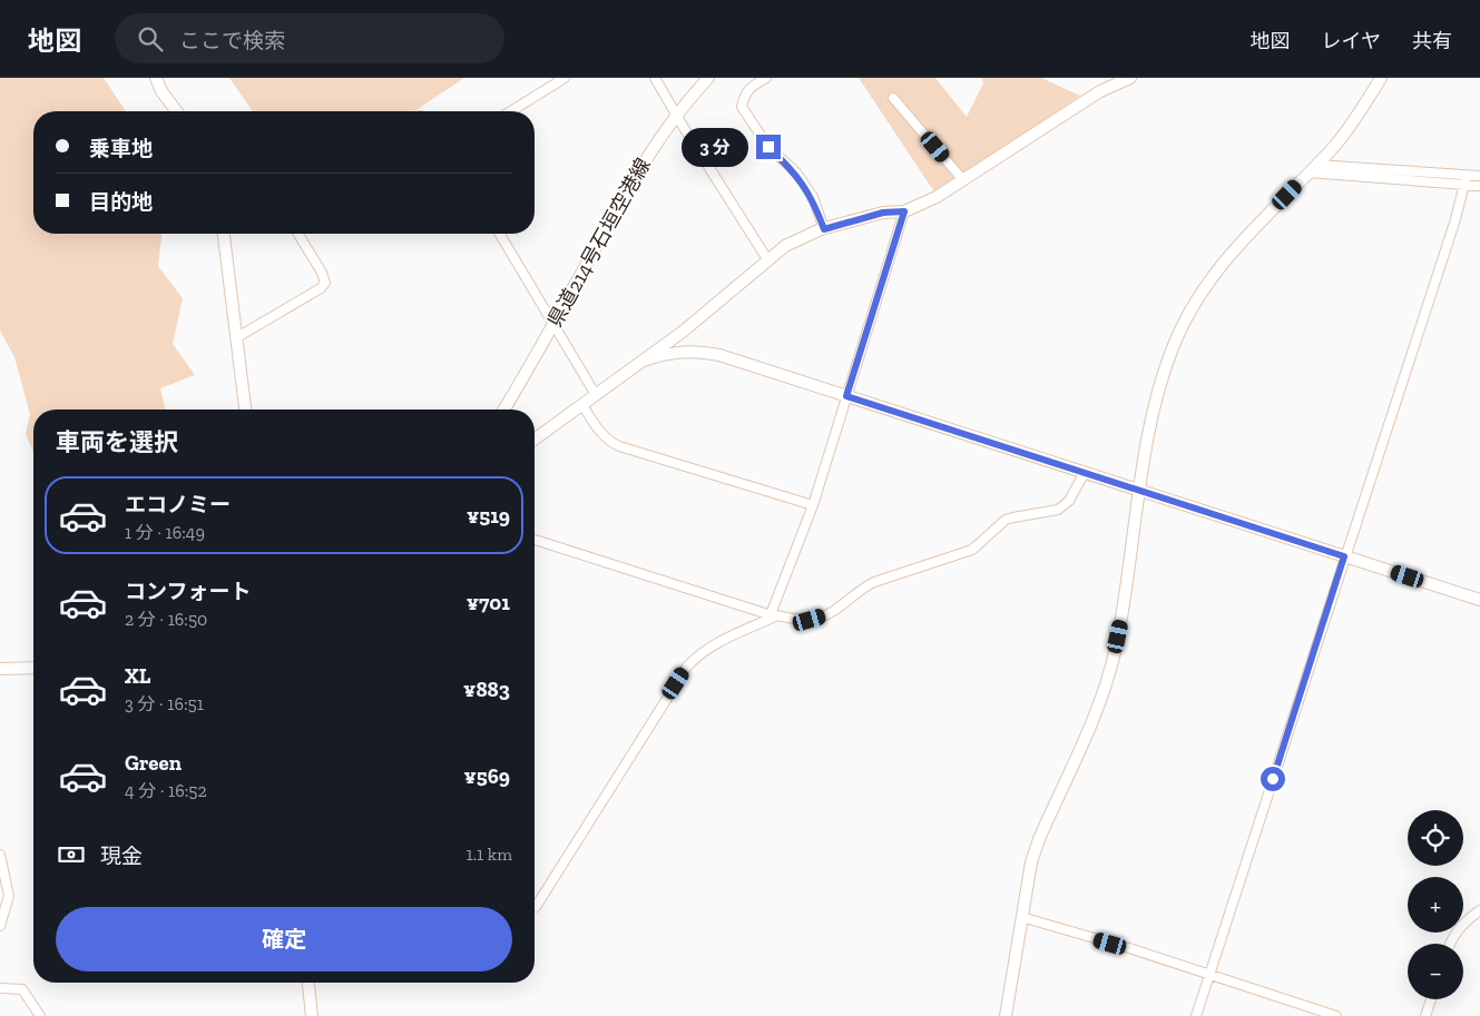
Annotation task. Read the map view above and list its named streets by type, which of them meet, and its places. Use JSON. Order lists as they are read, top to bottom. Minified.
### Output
{"streets":{"street":["県道214号石垣空港線"]},"page":{"header":"地図","search":"ここで検索","nav":["地図","レイヤ","共有"],"banner":["乗車地","目的地"],"bubble":"3 分","heading":"車両を選択","list":[{"name":"エコノミー","note":"1 分 · 16:49","value":"¥519"},{"name":"コンフォート","note":"2 分 · 16:50","value":"¥701"},{"name":"XL","note":"3 分 · 16:51","value":"¥883"},{"name":"Green","note":"4 分 · 16:52","value":"¥569"}],"map_buttons":["+","−"],"pay":["現金","1.1 km"],"buttons":"確定"}}
